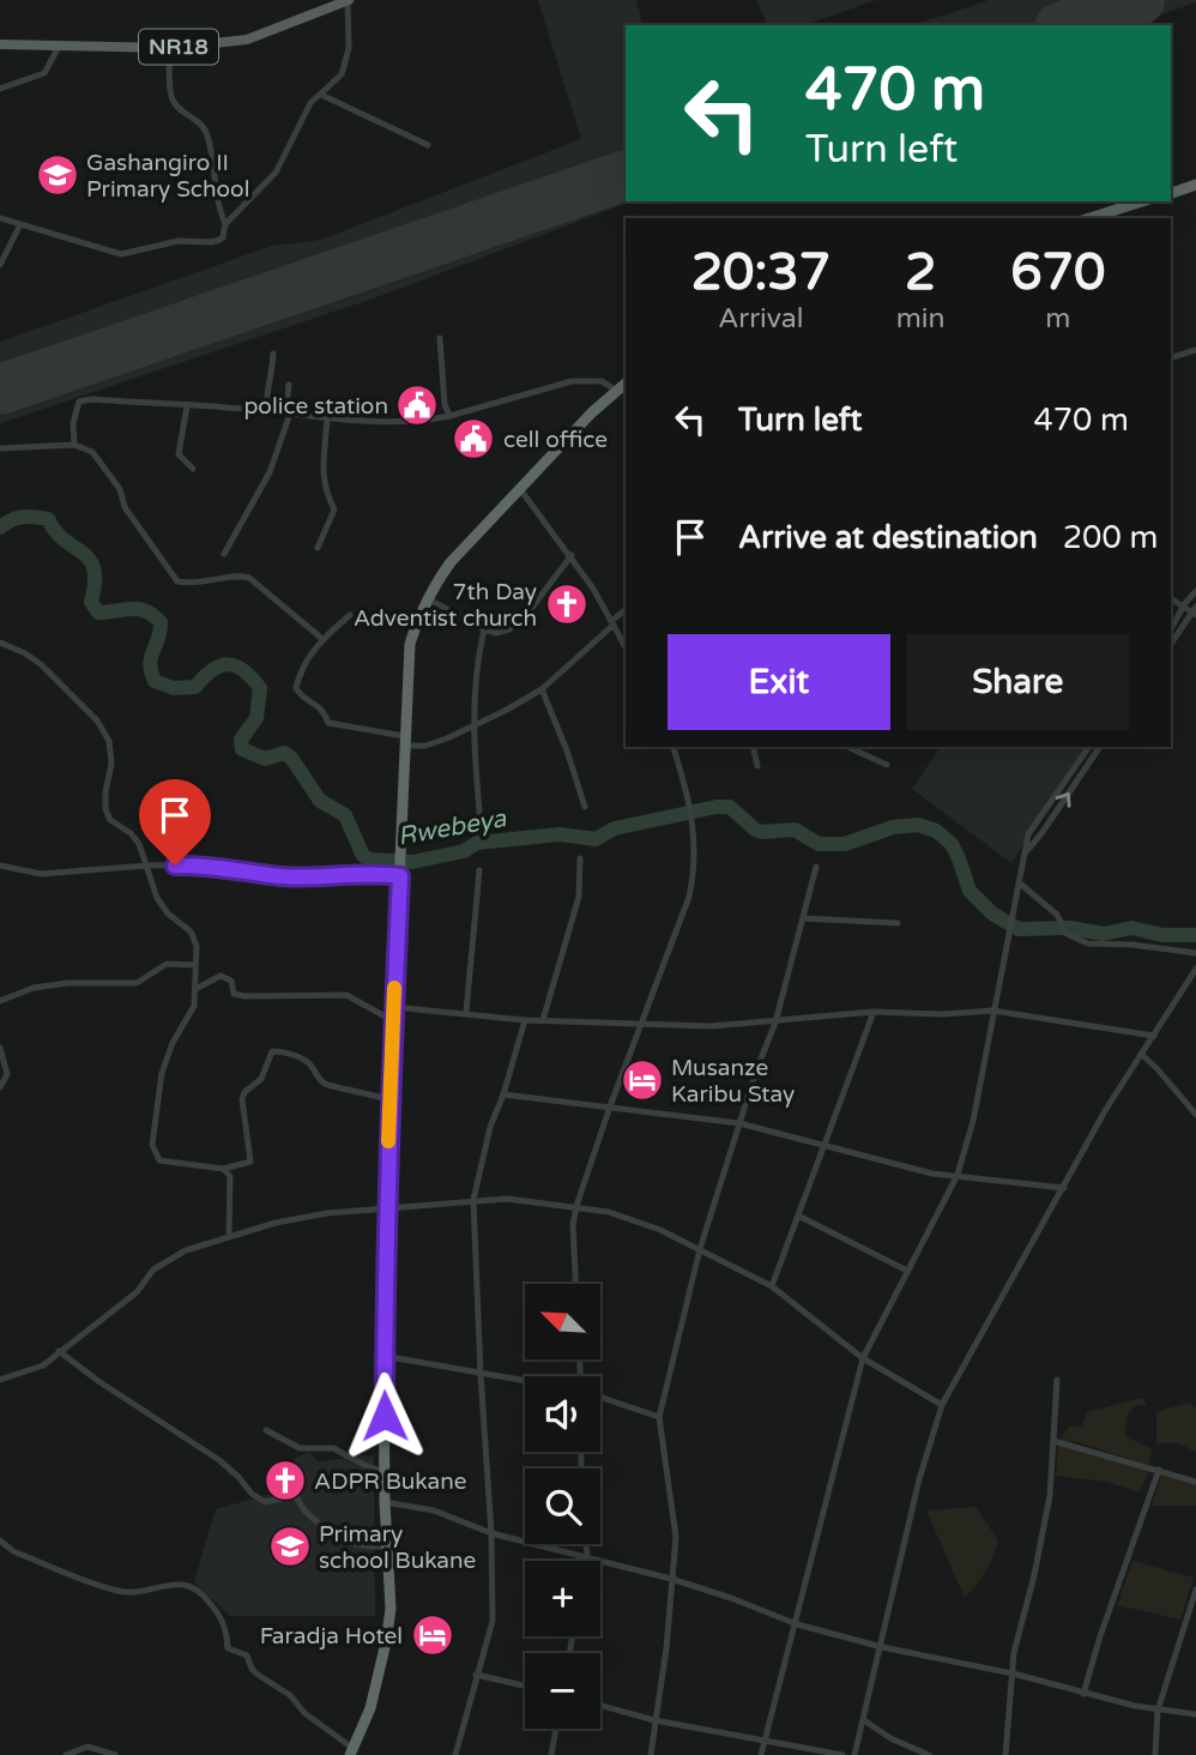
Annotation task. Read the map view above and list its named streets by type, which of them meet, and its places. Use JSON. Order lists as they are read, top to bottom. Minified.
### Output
{"streets":{"main road":["NR18"]},"water":["Rwebeya"],"places":{"school or university":["Gashangiro II Primary School","Primary school Bukane"],"public building":["police station","cell office"],"church":["7th Day Adventist church","ADPR Bukane"],"hotel":["Musanze Karibu Stay","Faradja Hotel"]},"north":"top left","page":{"turn":["470 m","Turn left"],"eta":["20:37","Arrival","2","min","670","m"],"list":[{"name":"Turn left","value":"470 m"},{"name":"Arrive at destination","value":"200 m"}],"buttons":["Exit","Share"],"map_buttons":["+","−"]}}
